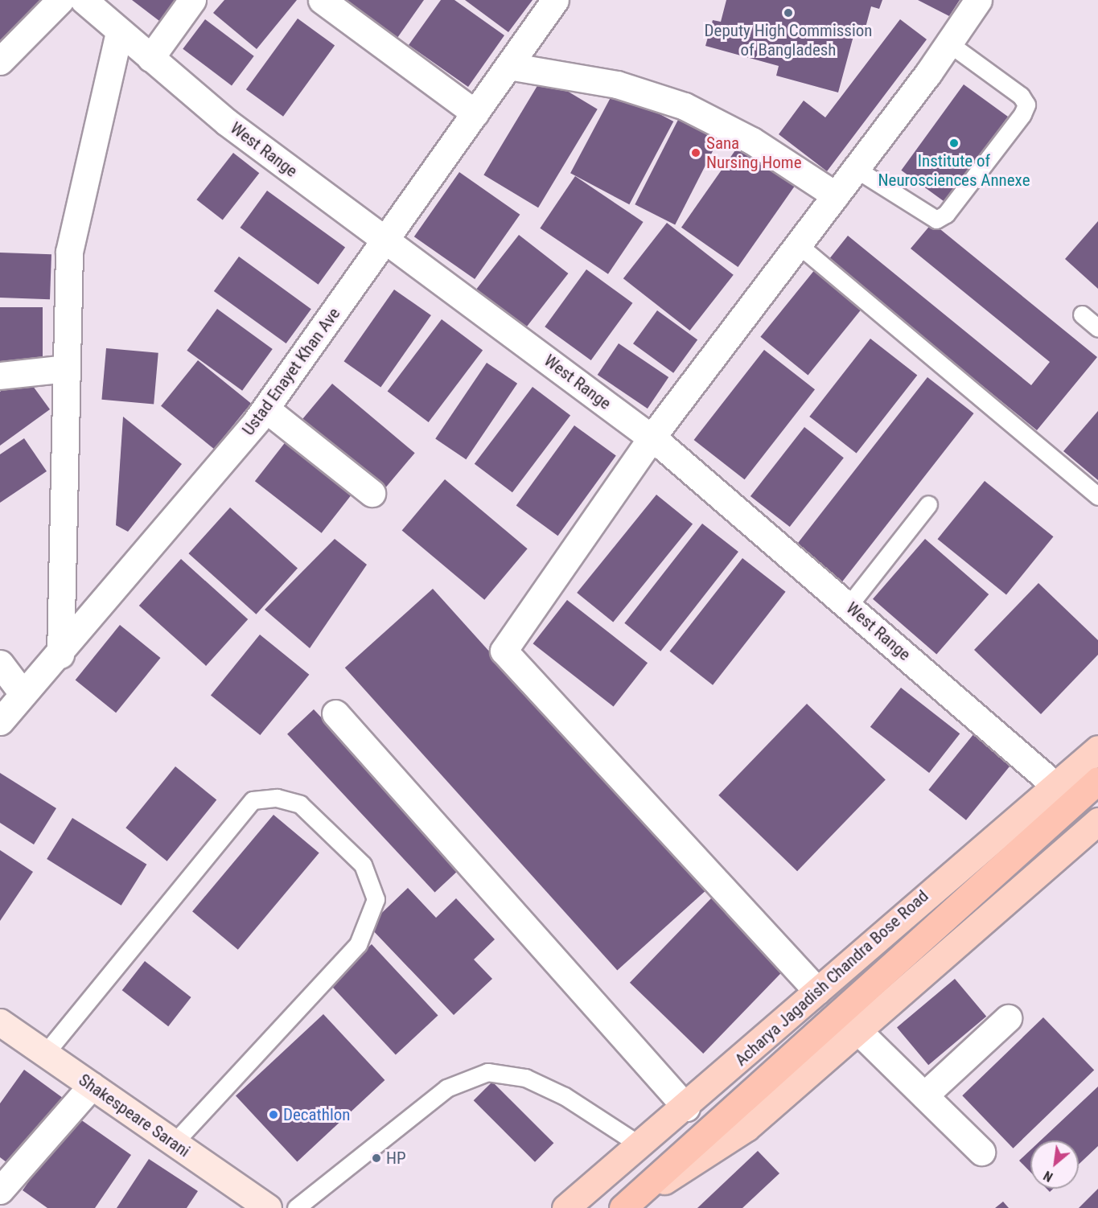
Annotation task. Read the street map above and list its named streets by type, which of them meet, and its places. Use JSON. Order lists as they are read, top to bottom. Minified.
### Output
{"streets":{"main road":["Acharya Jagadish Chandra Bose Road","Shakespeare Sarani"],"street":["West Range","Ustad Enayet Khan Ave"]},"crossings":[["West Range","Ustad Enayet Khan Ave"],["West Range","Acharya Jagadish Chandra Bose Road"]],"places":["Deputy High Commission of Bangladesh","Institute of Neurosciences Annexe","Sana Nursing Home","Decathlon","HP"],"north":"bottom left"}
